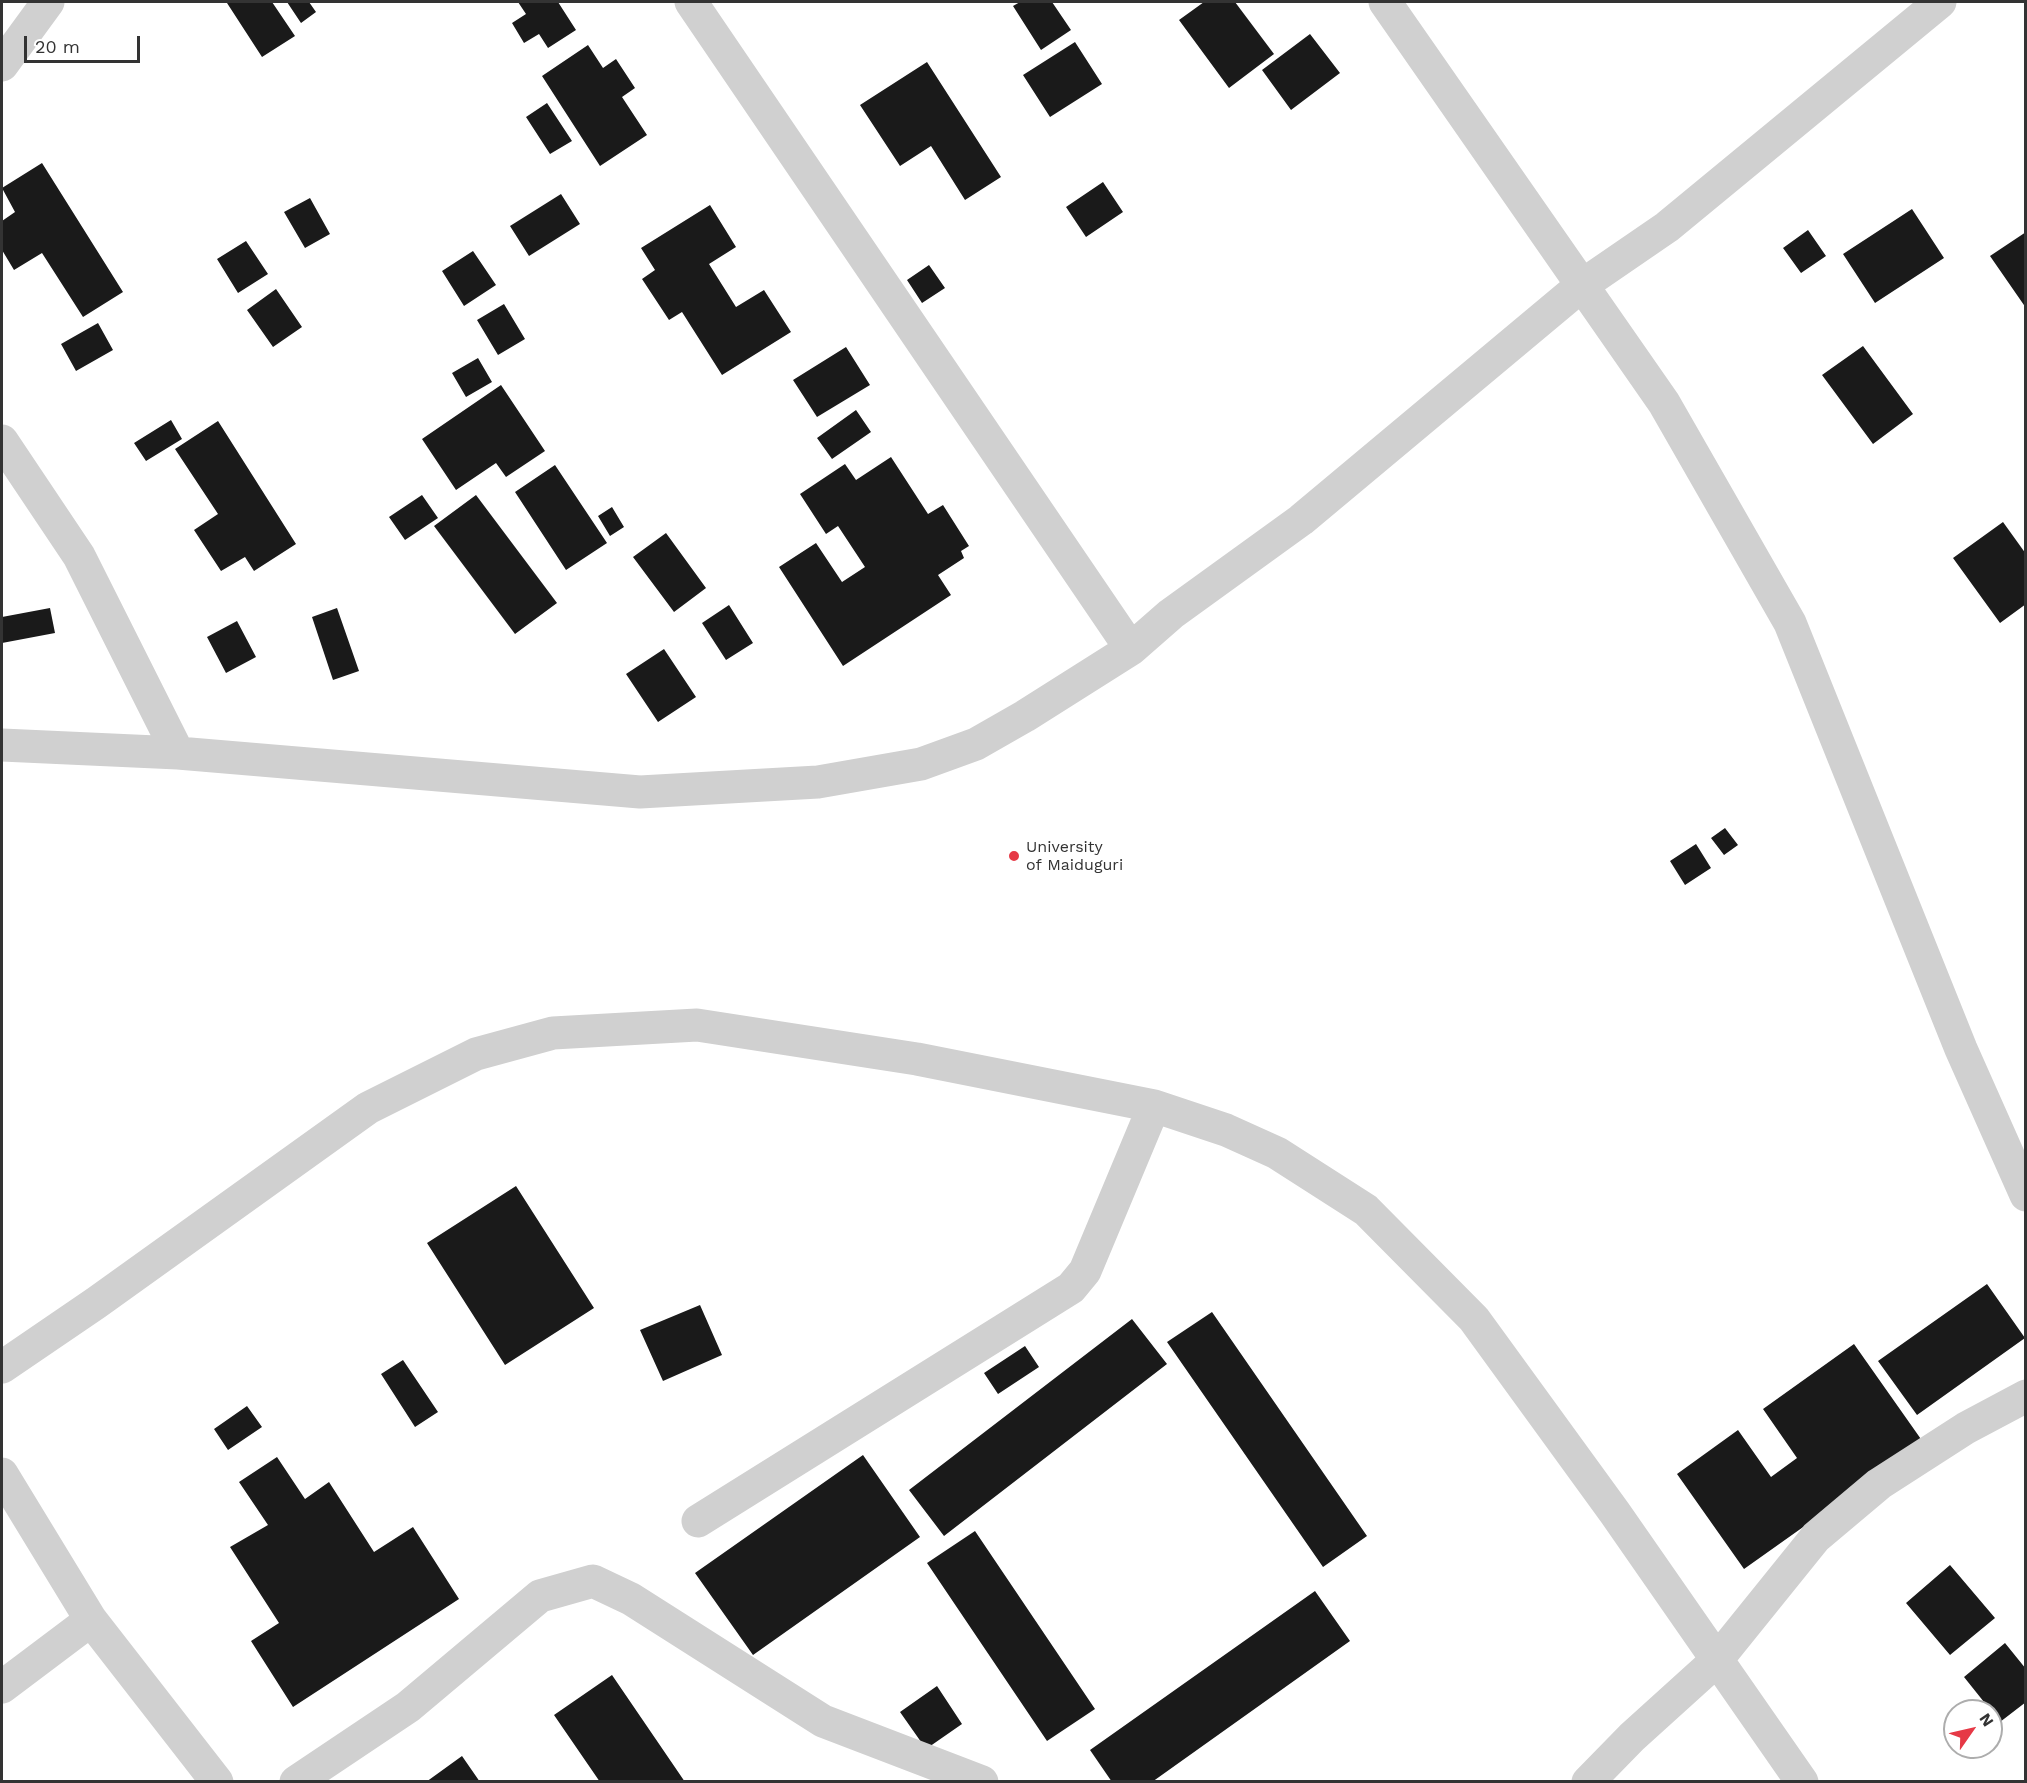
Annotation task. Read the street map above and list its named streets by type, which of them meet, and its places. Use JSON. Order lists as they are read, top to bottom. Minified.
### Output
{"places":["University of Maiduguri"],"scale_bar":"20 m","north":"top right"}
